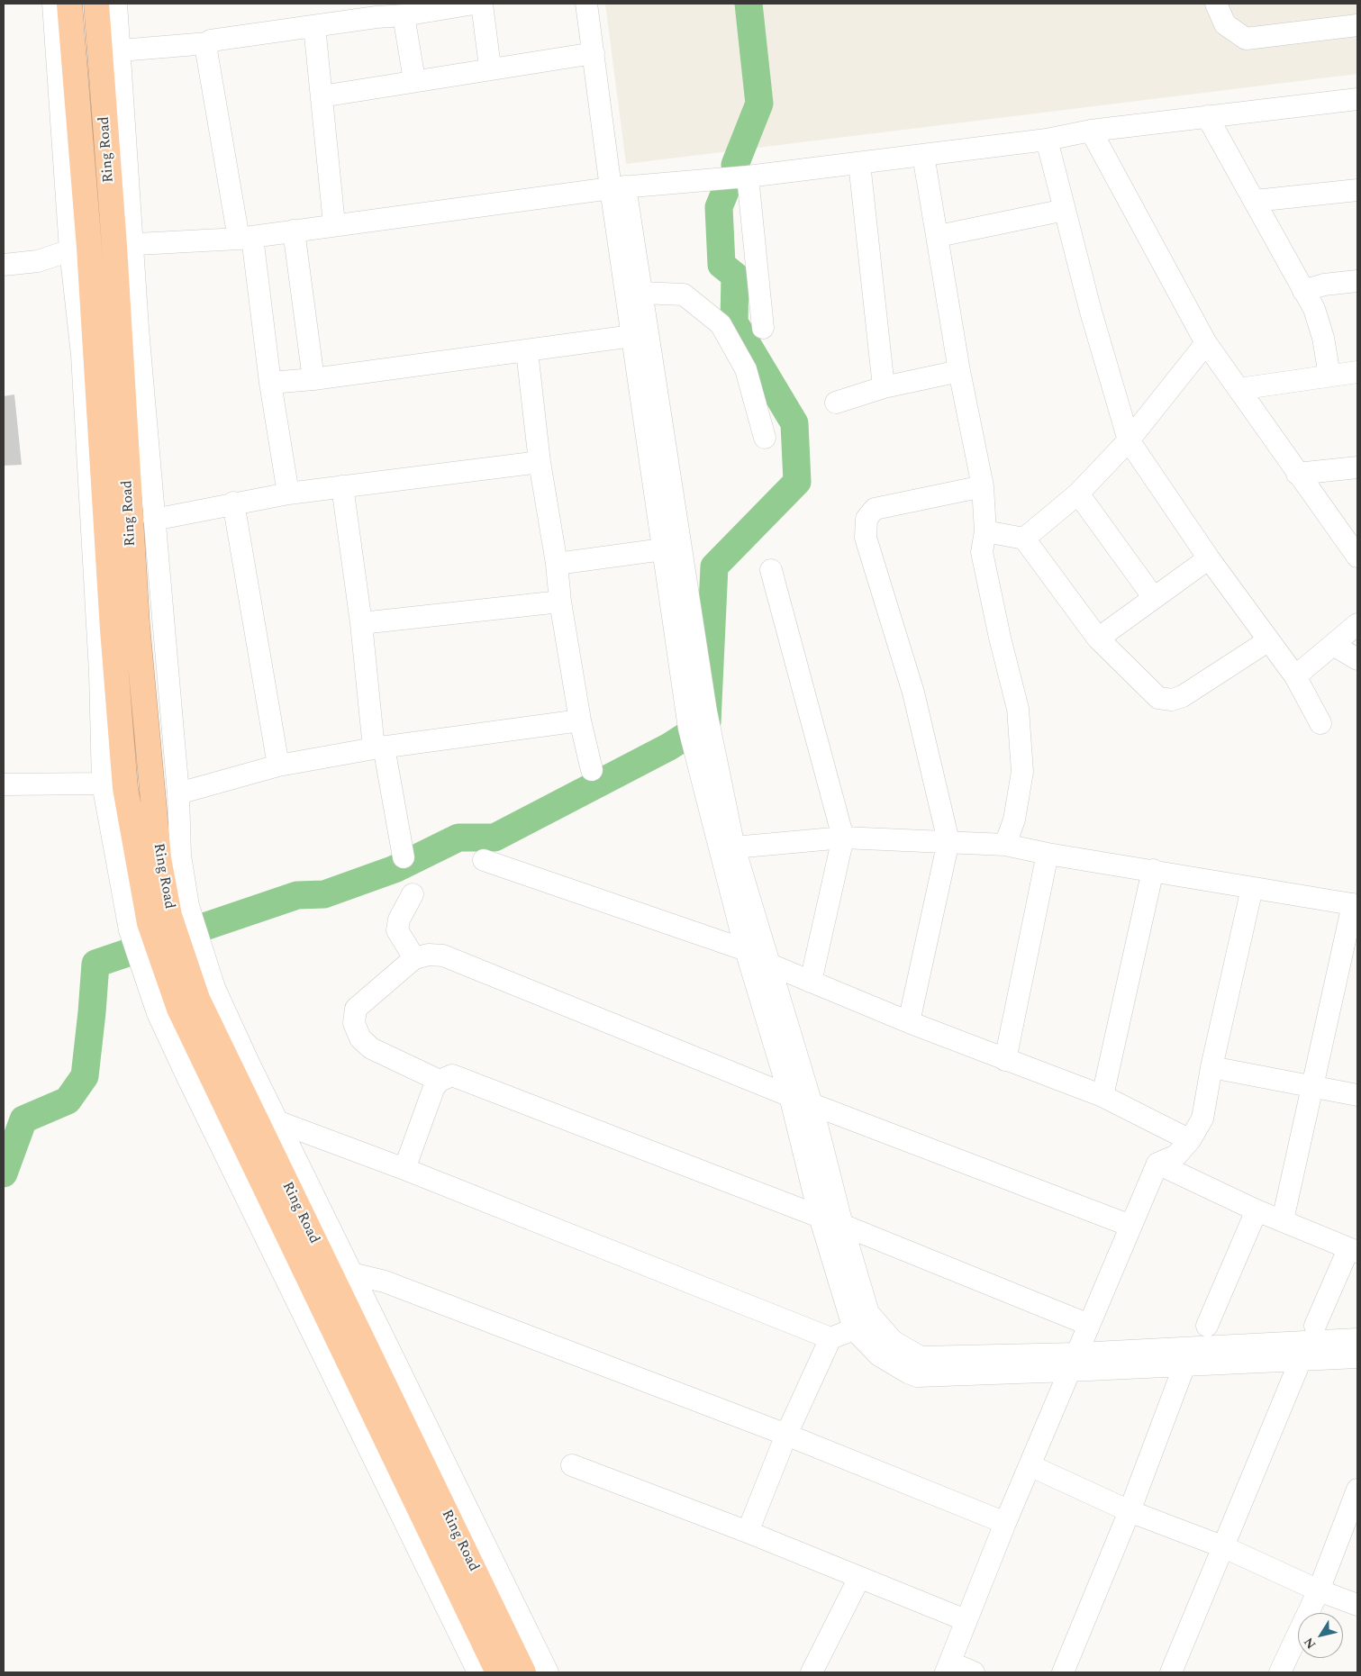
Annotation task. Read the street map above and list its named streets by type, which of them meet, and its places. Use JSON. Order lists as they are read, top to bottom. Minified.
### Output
{"streets":{"highway":["Ring Road"]},"north":"bottom left"}
